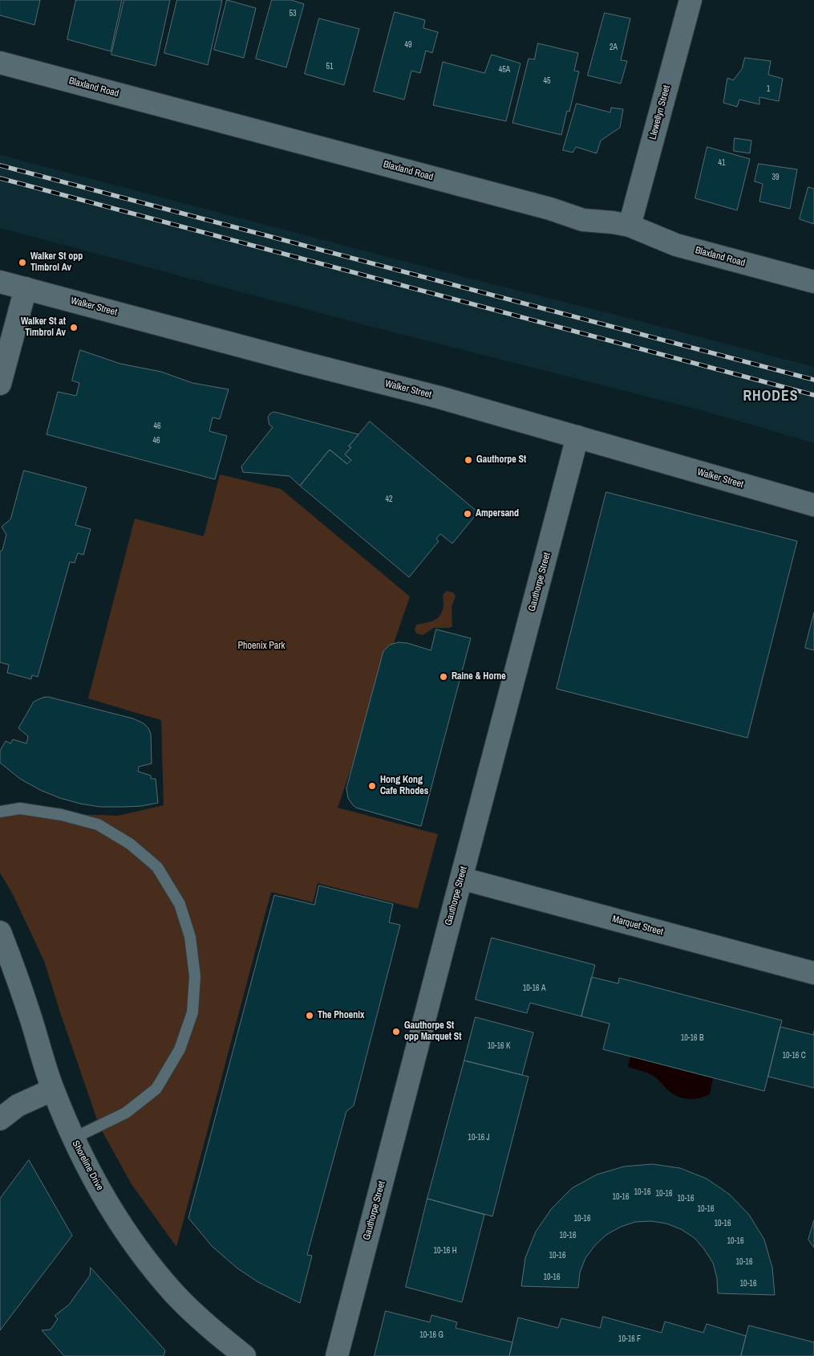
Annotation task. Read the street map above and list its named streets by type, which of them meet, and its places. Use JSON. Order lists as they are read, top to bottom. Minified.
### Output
{"streets":{"street":["Blaxland Road","Llewellyn Street","Walker Street","Gauthorpe Street","Marquet Street","Shoreline Drive"]},"crossings":[["Blaxland Road","Llewellyn Street"],["Walker Street","Gauthorpe Street"],["Gauthorpe Street","Marquet Street"]],"districts":["RHODES"],"parks":["Phoenix Park"],"places":["Walker St opp Timbrol Av","Walker St at Timbrol Av","Gauthorpe St","Ampersand","Raine & Horne","Hong Kong Cafe Rhodes","The Phoenix","Gauthorpe St opp Marquet St"],"house_numbers":["53","49","2A","51","45A","45","1","41","39","46","46","42","10-16 A","10-16 B","10-16 K","10-16 C","10-16 J","10-16","10-16","10-16","10-16","10-16","10-16","10-16","10-16","10-16","10-16 H","10-16","10-16","10-16","10-16","10-16 G","10-16 F"]}
